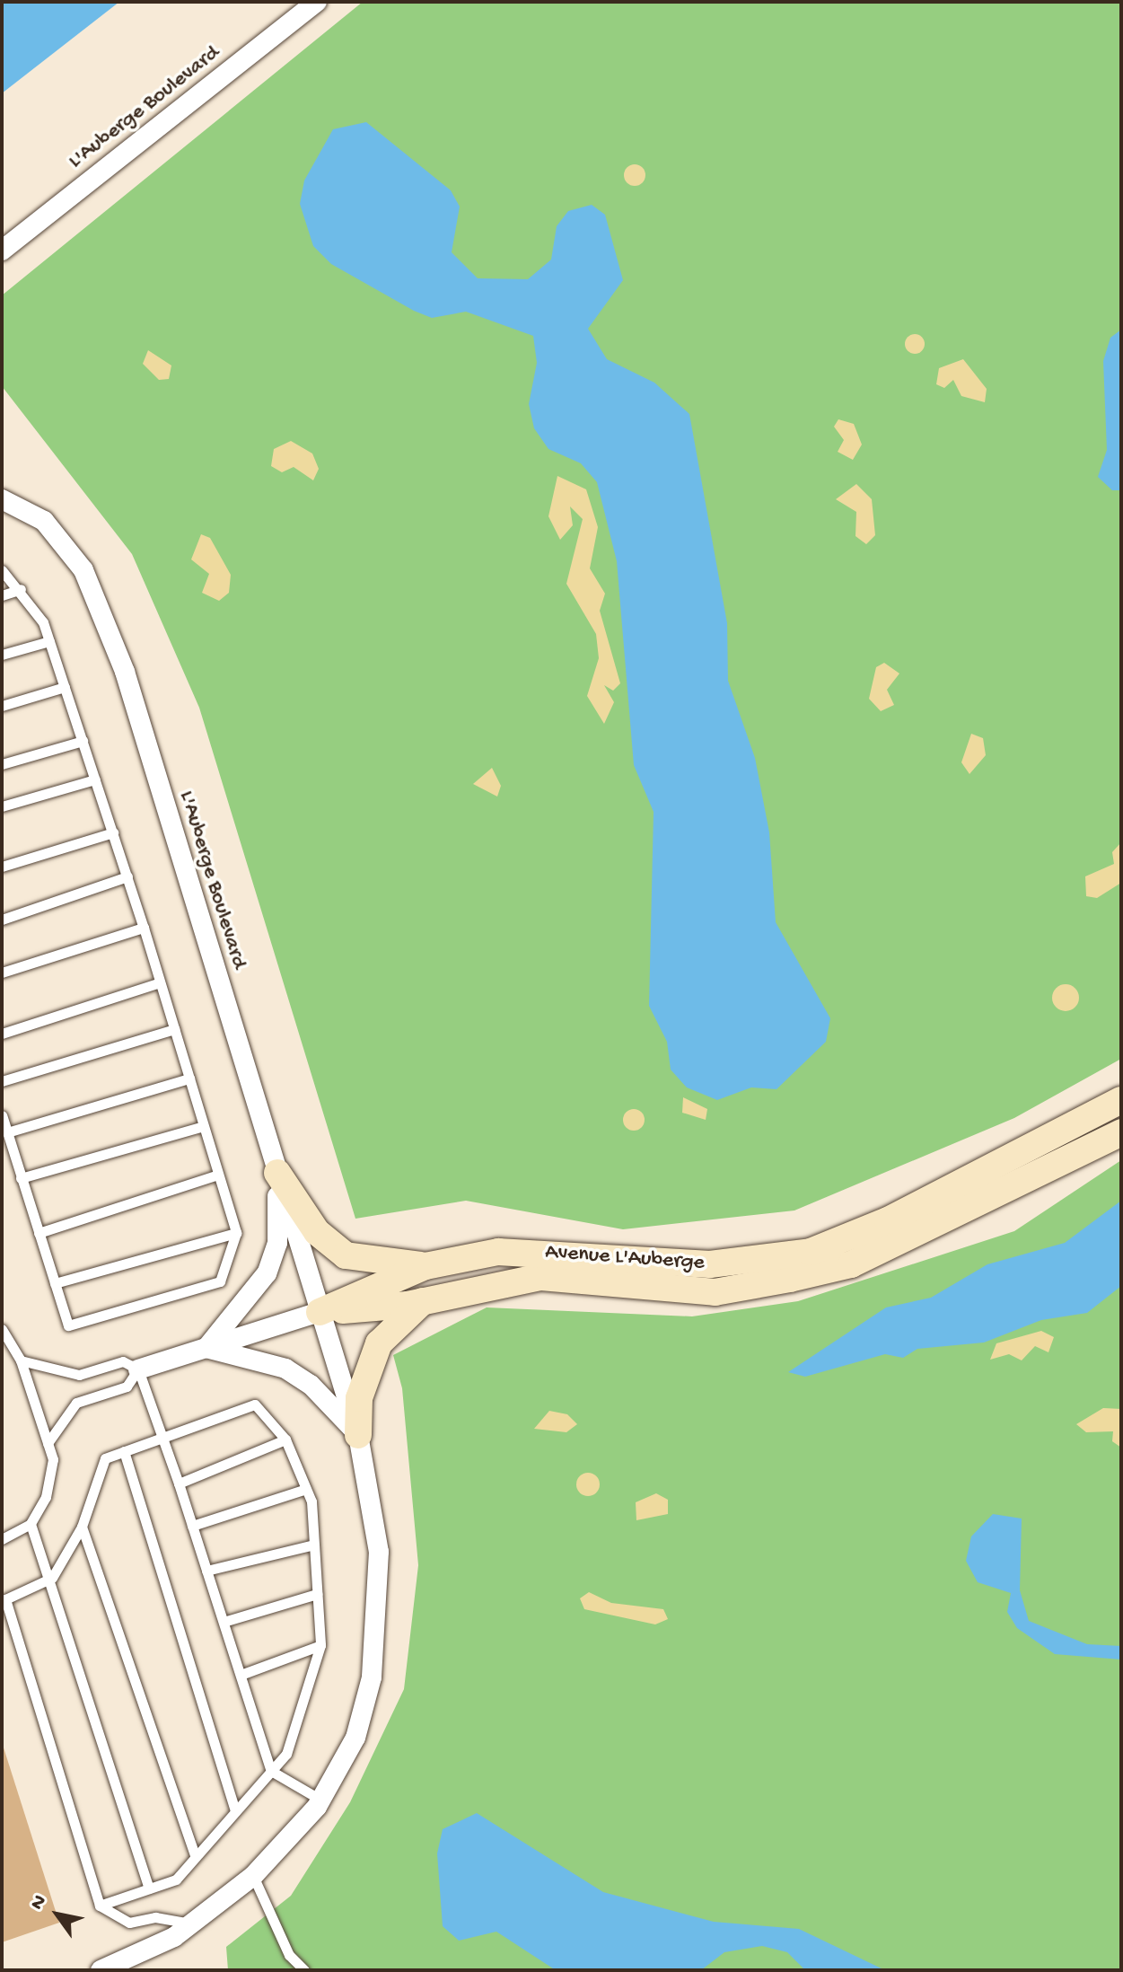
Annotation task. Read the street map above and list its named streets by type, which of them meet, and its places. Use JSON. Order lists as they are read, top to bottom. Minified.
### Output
{"streets":{"street":["L'Auberge Boulevard","Avenue L'Auberge"]},"crossings":[["L'Auberge Boulevard","Avenue L'Auberge"]],"north":"top left"}
